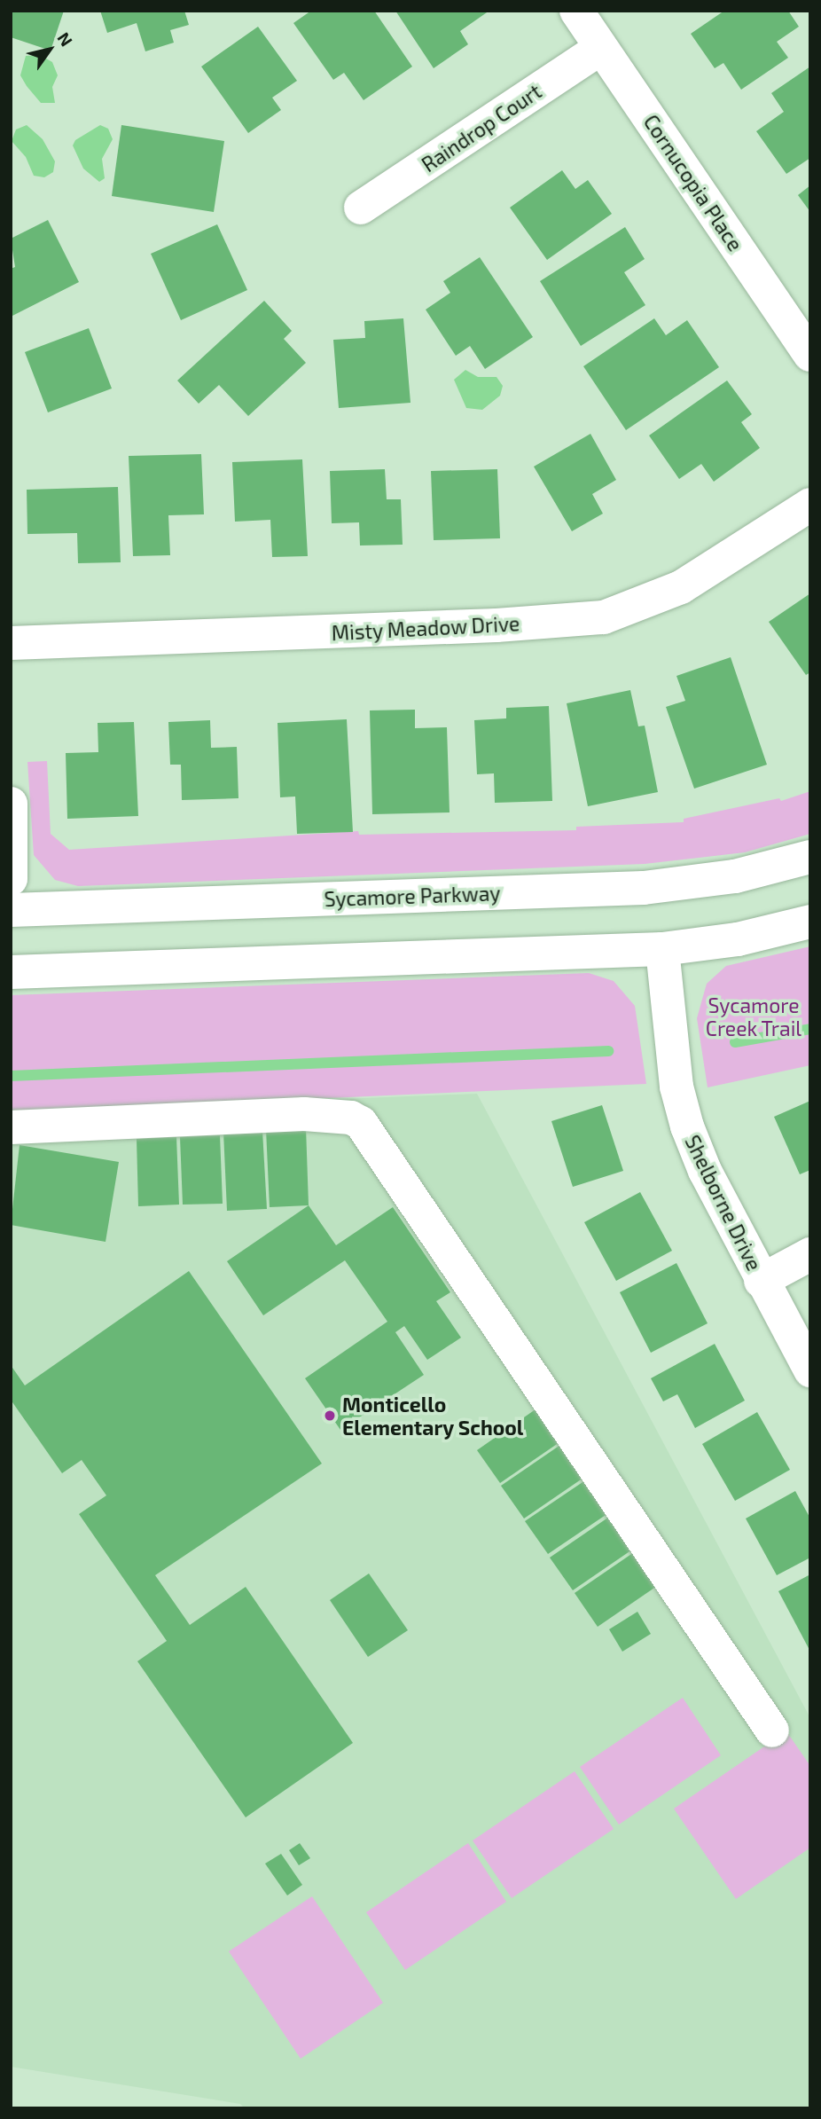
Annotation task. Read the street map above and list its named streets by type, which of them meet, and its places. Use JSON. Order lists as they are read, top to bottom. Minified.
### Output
{"streets":{"street":["Raindrop Court","Cornucopia Place","Misty Meadow Drive","Sycamore Parkway","Shelborne Drive"]},"crossings":[["Raindrop Court","Cornucopia Place"]],"parks":["Sycamore Creek Trail"],"places":["Monticello Elementary School"],"north":"top right"}
